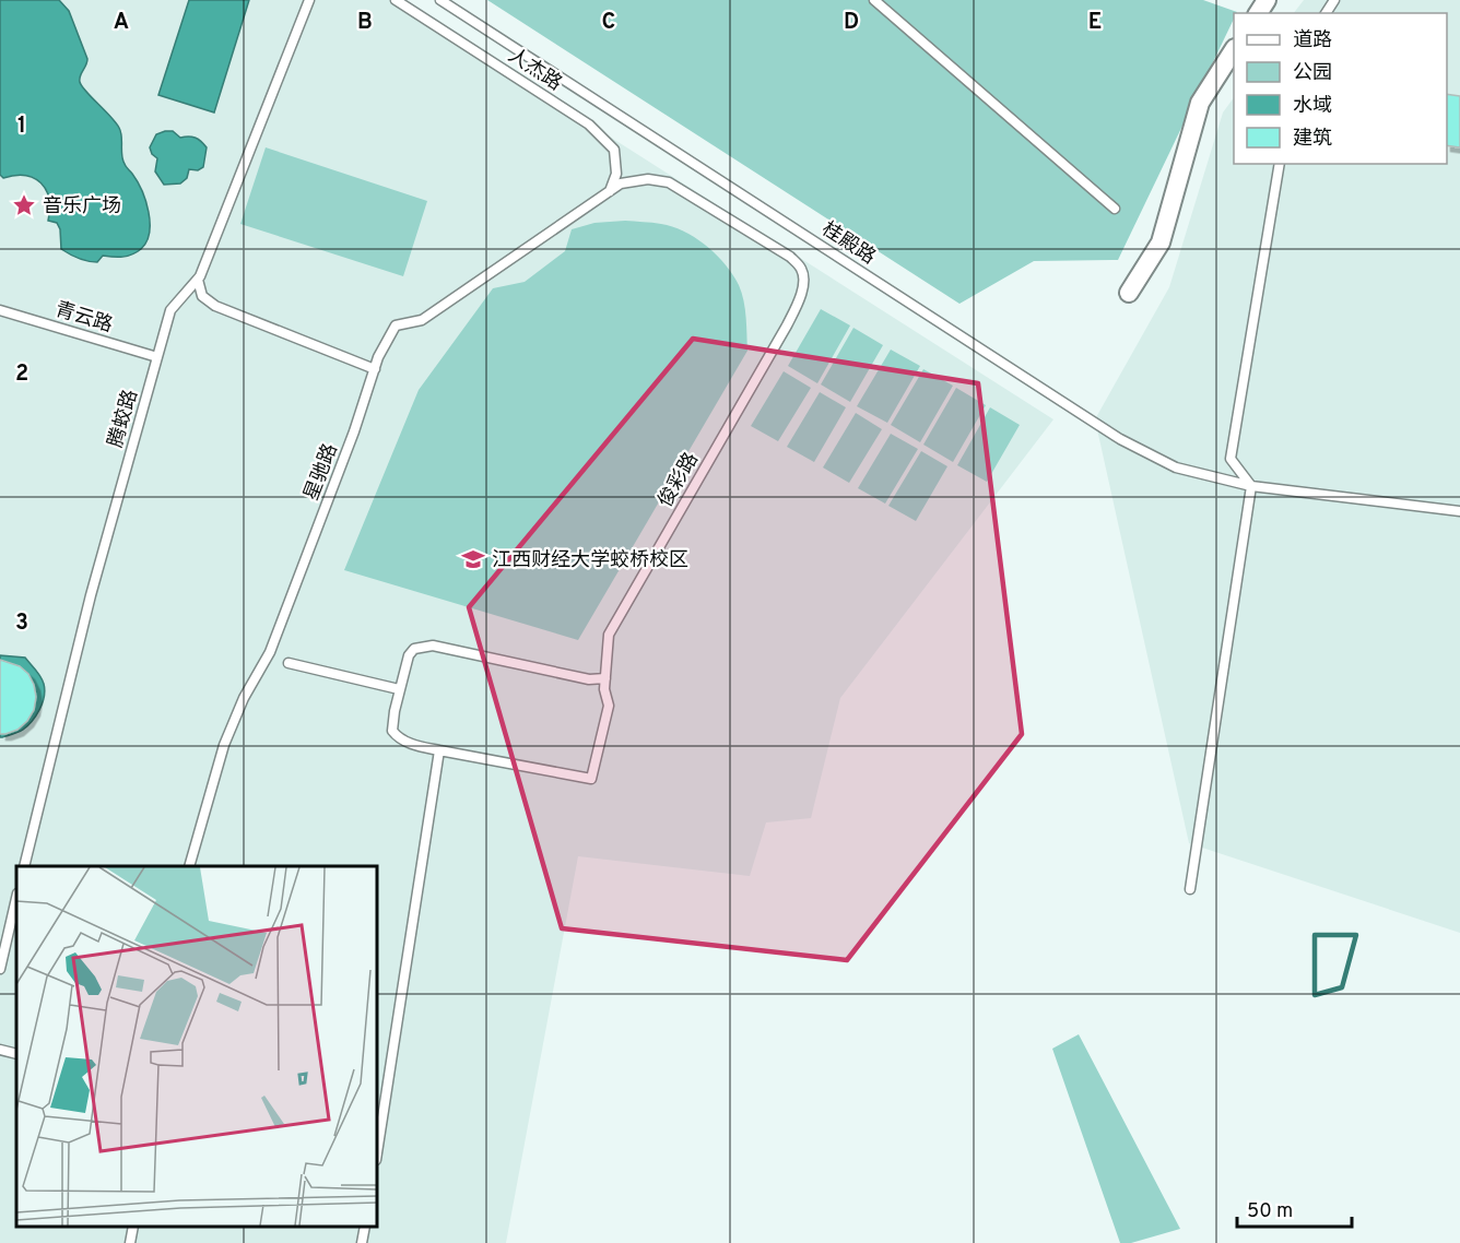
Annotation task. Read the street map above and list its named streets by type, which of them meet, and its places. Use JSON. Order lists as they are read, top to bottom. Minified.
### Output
{"streets":{"lane":["人杰路","桂殿路","青云路","腾蛟路","星驰路","俊彩路"]},"crossings":[["人杰路","星驰路"],["人杰路","俊彩路"],["青云路","腾蛟路"],["星驰路","俊彩路"]],"places":{"place":["音乐广场"],"school or university":["江西财经大学蛟桥校区"]},"legend":["道路","公园","水域","建筑"],"scale_bar":"50 m","grid":{"columns":["A","B","C","D","E"],"rows":["1","2","3"]}}
